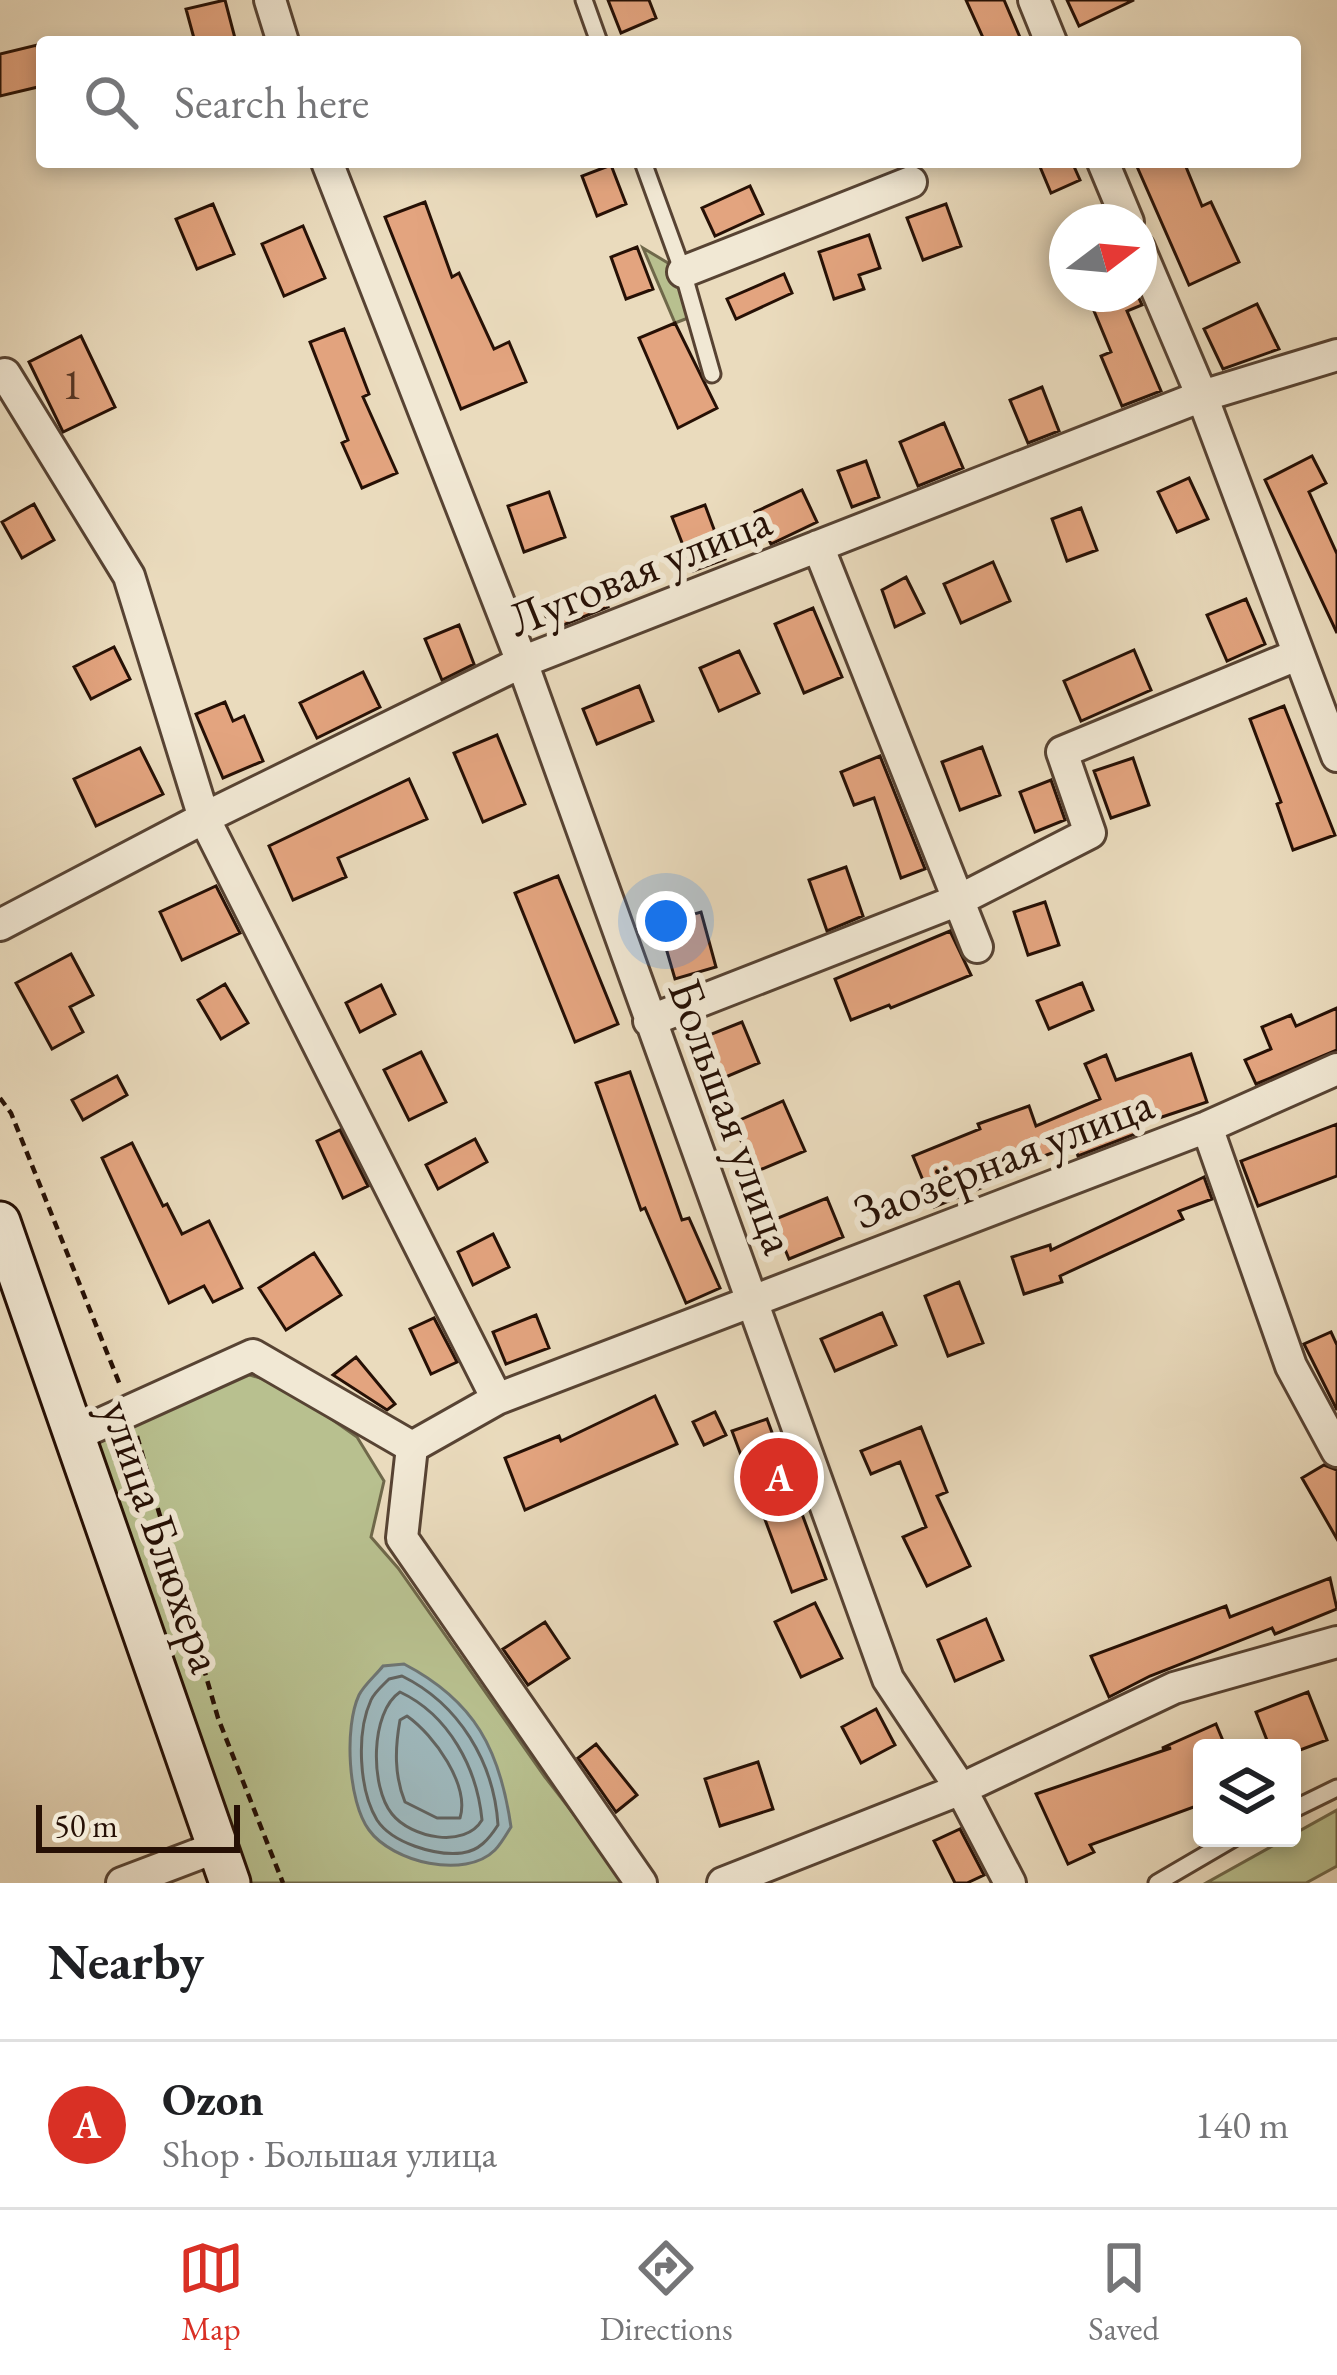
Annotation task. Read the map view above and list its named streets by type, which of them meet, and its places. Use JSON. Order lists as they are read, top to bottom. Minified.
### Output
{"streets":{"street":["Луговая улица","Большая улица","Заозёрная улица","улица Блюхера"]},"crossings":[["Луговая улица","Большая улица"],["Большая улица","Заозёрная улица"]],"house_numbers":["1"],"scale_bar":"50 m","north":"right","page":{"search":"Search here","pins":"A","scale":"50 m","heading":"Nearby","list":[{"mark":"A","name":"Ozon","note":"Shop · Большая улица","value":"140 m"}],"nav":["Map","Directions","Saved"]}}
